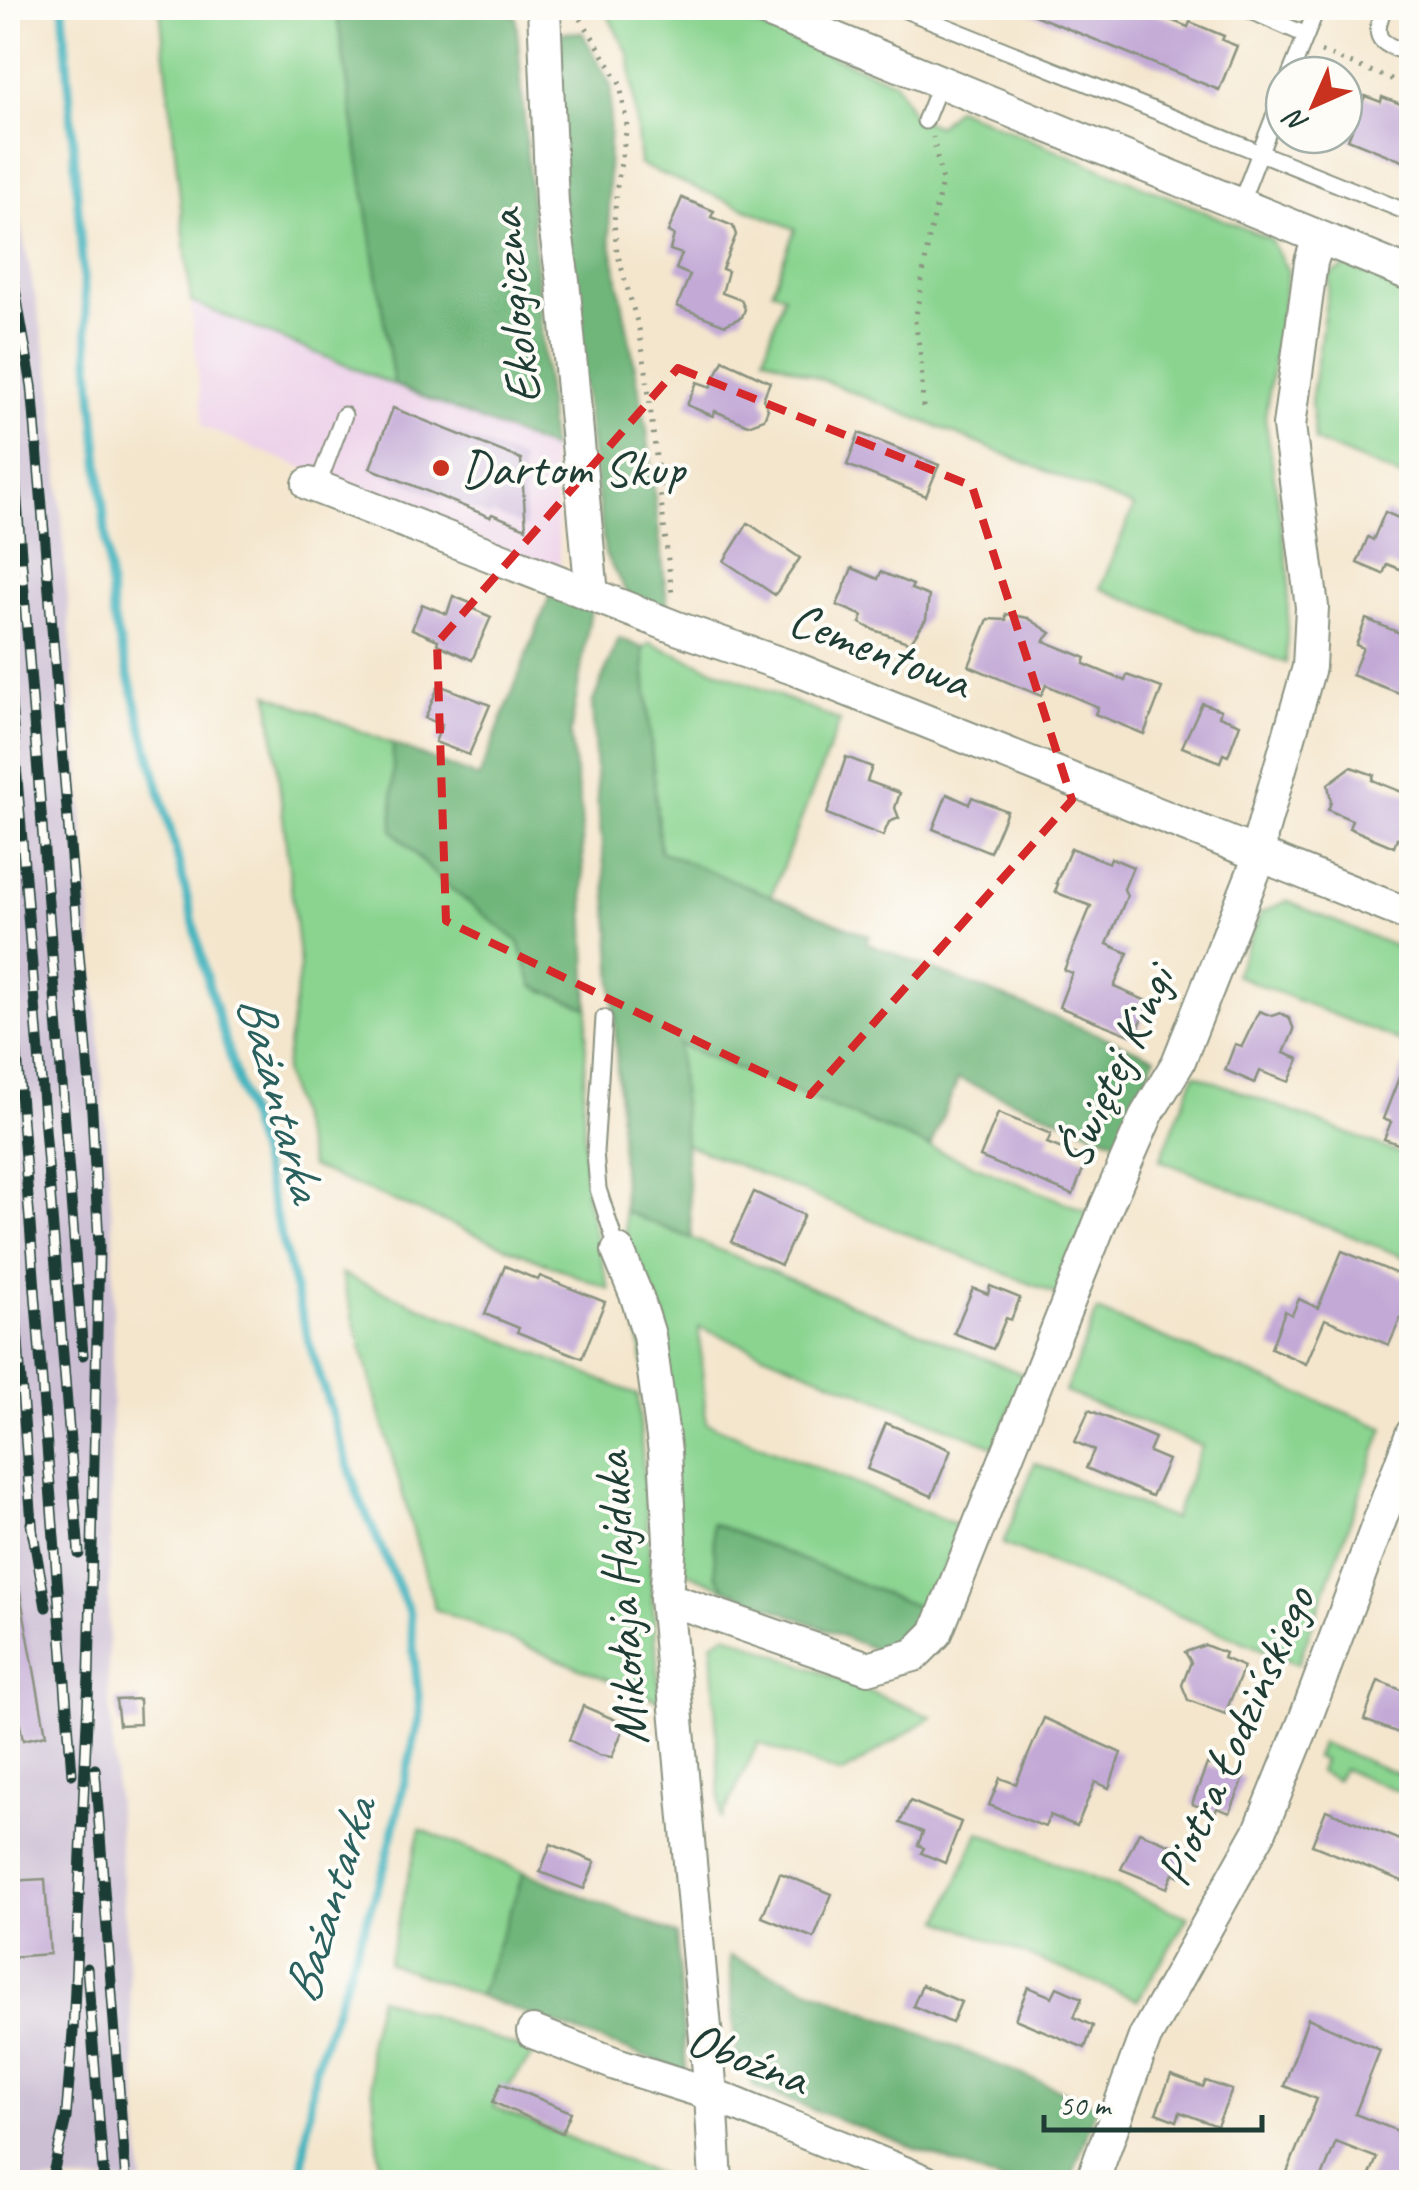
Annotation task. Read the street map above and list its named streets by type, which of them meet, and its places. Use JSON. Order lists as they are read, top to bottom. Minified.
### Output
{"streets":{"street":["Ekologiczna","Cementowa","Świętej Kingi","Mikołaja Hajduka","Piotra Łodzińskiego","Oboźna"]},"crossings":[["Ekologiczna","Cementowa"],["Cementowa","Świętej Kingi"],["Świętej Kingi","Mikołaja Hajduka"],["Mikołaja Hajduka","Oboźna"]],"water":["Bażantarka"],"places":["Dartom Skup"],"scale_bar":"50 m","north":"bottom left"}
